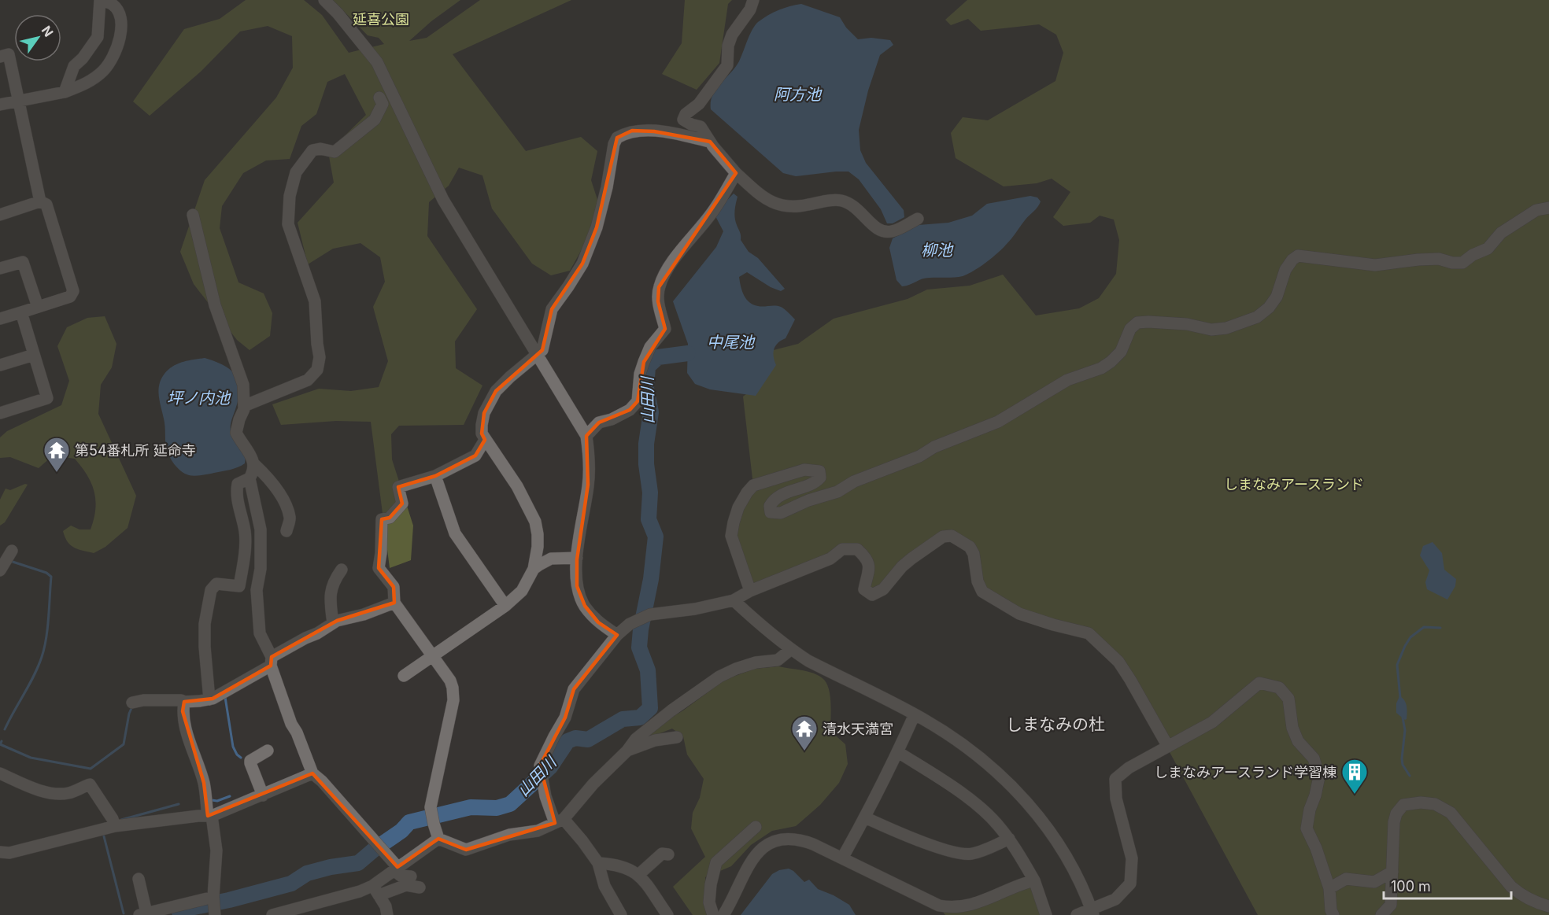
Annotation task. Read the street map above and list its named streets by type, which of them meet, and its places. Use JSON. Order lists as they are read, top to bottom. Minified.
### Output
{"districts":["しまなみの杜"],"water":["阿方池","柳池","中尾池","坪ノ内池","山田川"],"parks":["延喜公園","しまなみアースランド"],"places":{"temple":["第54番札所 延命寺","清水天満宮"],"building":["しまなみアースランド学習棟"]},"scale_bar":"100 m","north":"top right"}
